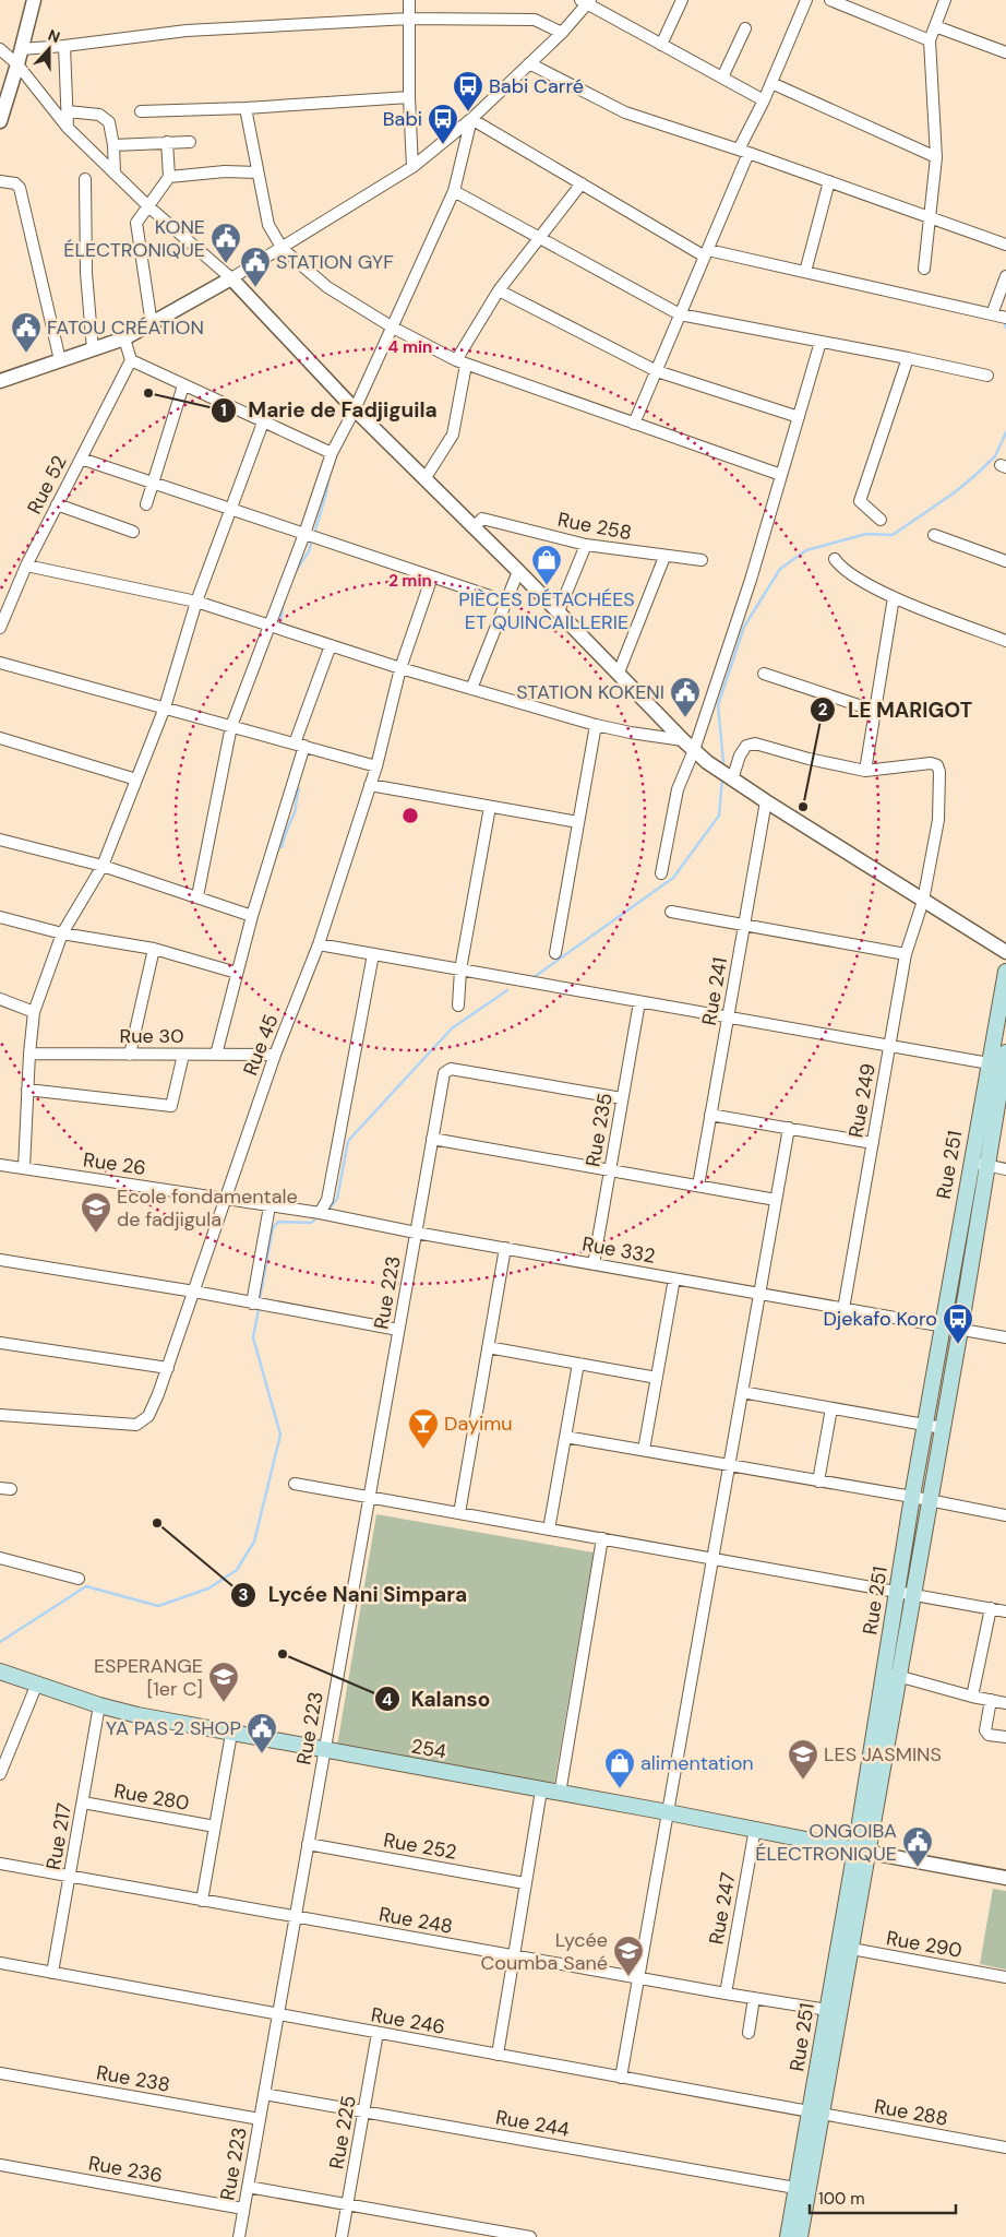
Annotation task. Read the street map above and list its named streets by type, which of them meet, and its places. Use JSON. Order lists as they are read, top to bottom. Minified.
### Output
{"streets":{"main road":["Rue 251","254"],"street":["Rue 52","Rue 258","Rue 241","Rue 30","Rue 45","Rue 249","Rue 235","Rue 26","Rue 332","Rue 223","Rue 280","Rue 217","Rue 252","Rue 247","Rue 248","Rue 290","Rue 246","Rue 238","Rue 288","Rue 244","Rue 225","Rue 236"]},"crossings":[["Rue 30","Rue 45"],["Rue 45","Rue 26"],["Rue 45","Rue 332"],["Rue 249","Rue 332"],["Rue 235","Rue 332"],["Rue 235","Rue 223"],["Rue 26","Rue 332"],["Rue 251","Rue 332"],["Rue 251","254"],["Rue 251","Rue 248"],["Rue 251","Rue 290"],["Rue 251","Rue 246"],["Rue 251","Rue 288"],["Rue 251","Rue 244"],["Rue 332","Rue 223"],["Rue 223","254"],["Rue 223","Rue 252"],["Rue 223","Rue 248"],["Rue 223","Rue 246"],["Rue 223","Rue 238"],["Rue 223","Rue 244"],["Rue 223","Rue 236"],["254","Rue 217"],["254","Rue 247"],["Rue 280","Rue 217"],["Rue 217","Rue 248"],["Rue 217","Rue 246"],["Rue 247","Rue 248"],["Rue 246","Rue 288"],["Rue 246","Rue 225"],["Rue 244","Rue 225"]],"places":{"bus stop":["Babi Carré","Babi","Djekafo Koro"],"public building":["KONE ÉLECTRONIQUE","STATION GYF","FATOU CRÉATION","STATION KOKENI","YA PAS 2 SHOP","ONGOIBA ÉLECTRONIQUE"],"other":["Marie de Fadjiguila","LE MARIGOT","Lycée Nani Simpara","Kalanso"],"shop":["PIÈCES DÉTACHÉES ET QUINCAILLERIE","alimentation"],"school or university":["Ecole fondamentale de fadjigula","ESPERANGE [1er C]","LES JASMINS","Lycée Coumba Sané"],"bar":["Dayimu"]},"scale_bar":"100 m","north":"top","rings":["4 min","2 min"]}
